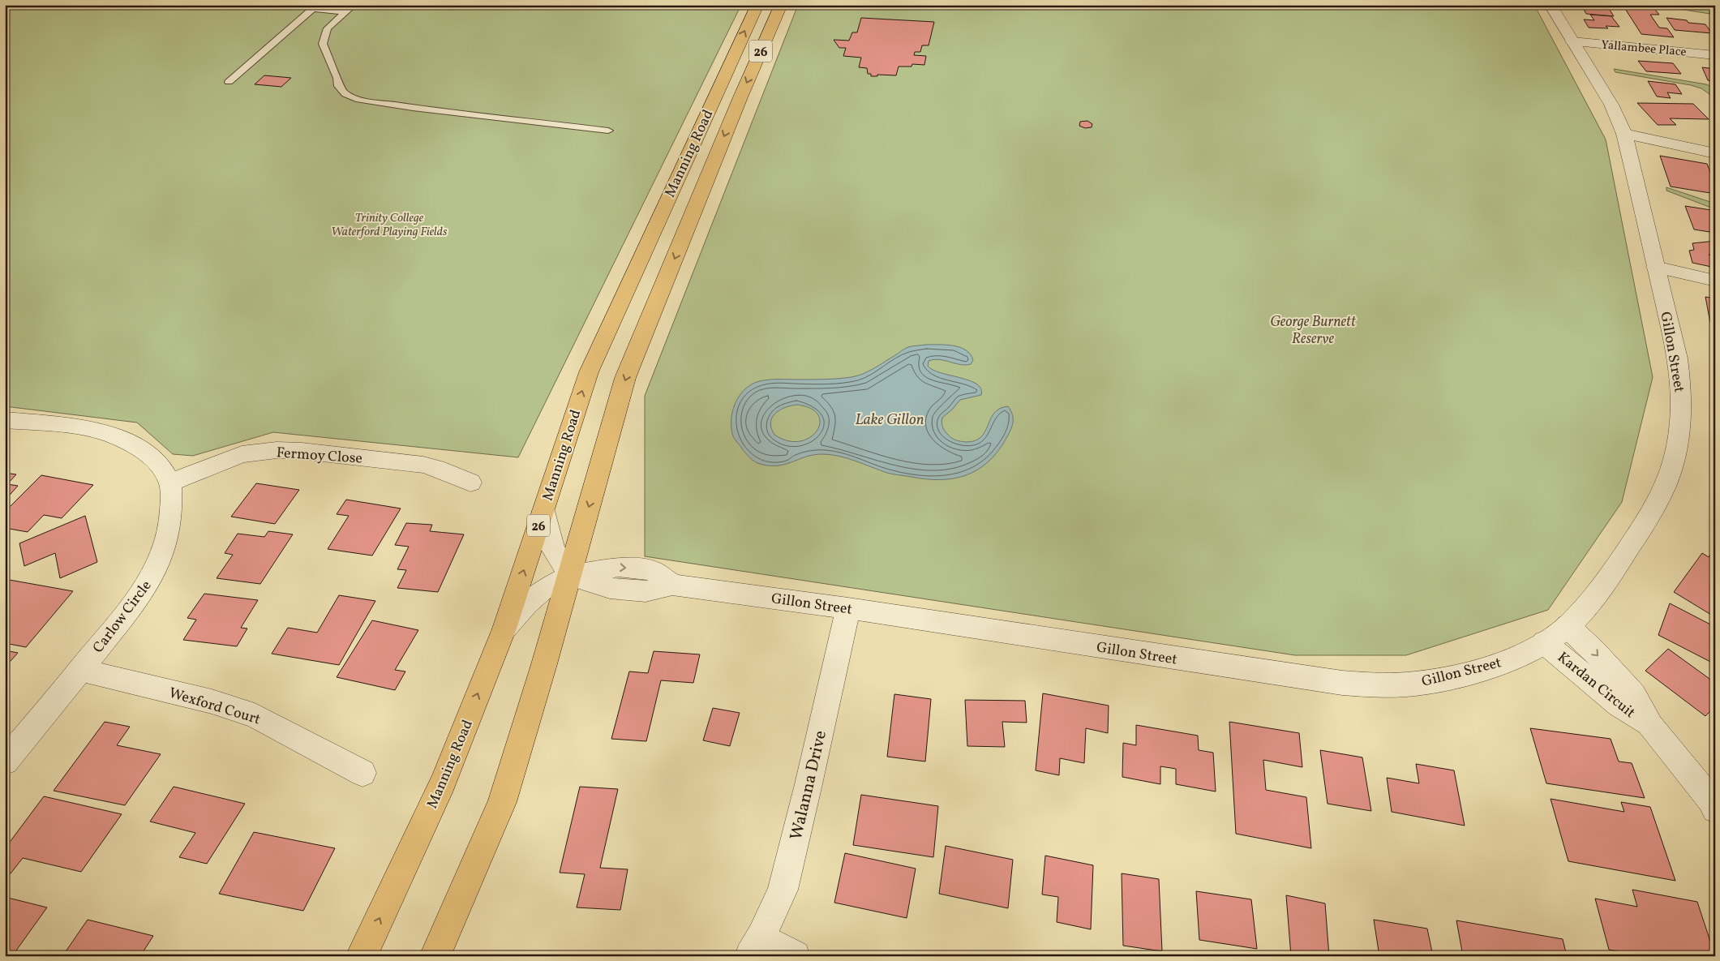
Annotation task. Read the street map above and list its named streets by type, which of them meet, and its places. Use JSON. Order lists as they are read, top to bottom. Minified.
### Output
{"streets":{"main road":["26","Manning Road"],"street":["Yallambee Place","Gillon Street","Fermoy Close","Carlow Circle","Kardan Circuit","Wexford Court","Walanna Drive"]},"crossings":[["Yallambee Place","Gillon Street"],["Manning Road","Gillon Street"],["Gillon Street","Kardan Circuit"],["Gillon Street","Walanna Drive"],["Fermoy Close","Carlow Circle"],["Carlow Circle","Wexford Court"]],"water":["Lake Gillon"],"parks":["Trinity College Waterford Playing Fields","George Burnett Reserve"]}
